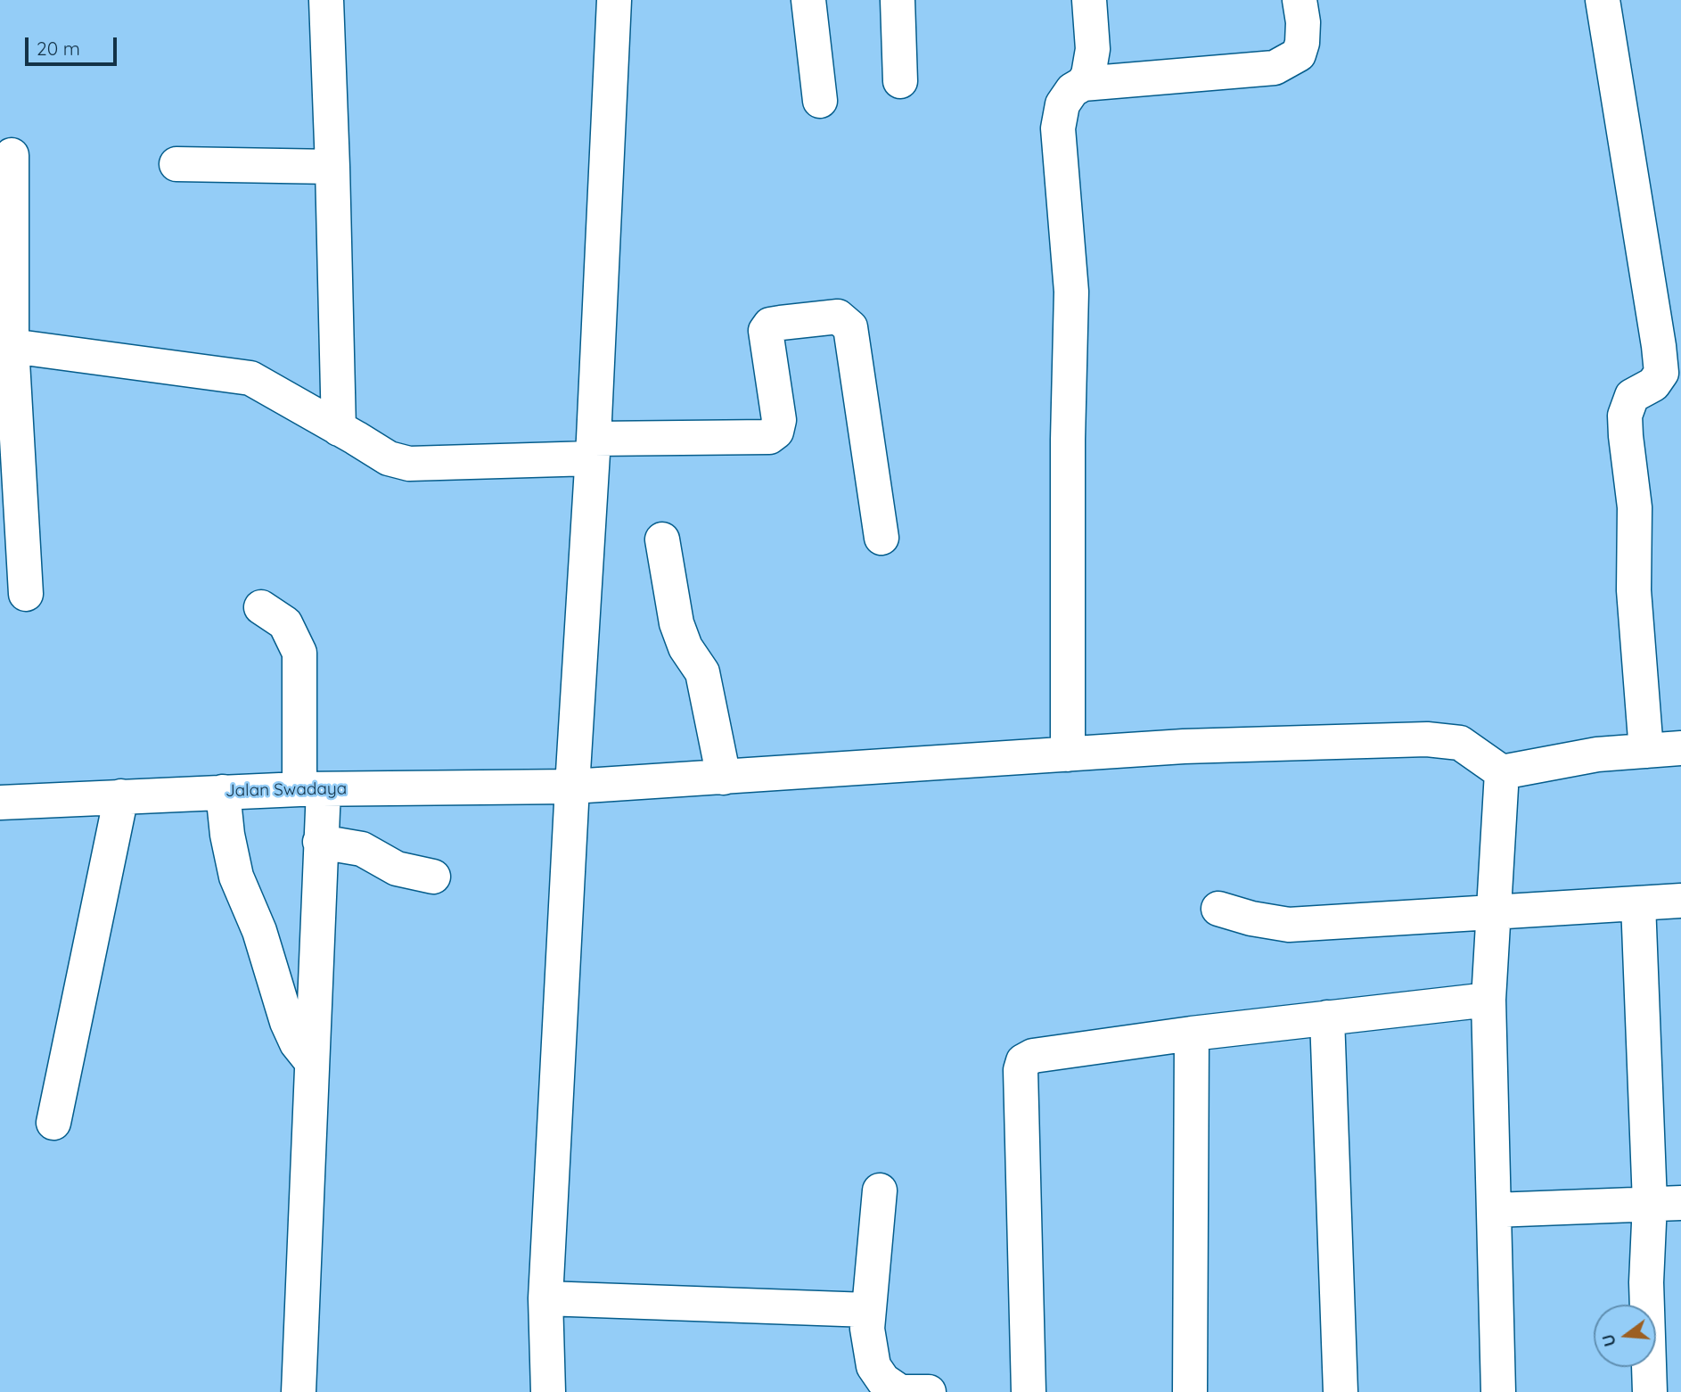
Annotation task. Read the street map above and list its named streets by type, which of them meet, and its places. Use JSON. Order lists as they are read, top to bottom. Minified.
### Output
{"streets":{"street":["Jalan Swadaya"]},"scale_bar":"20 m","north":"left"}
